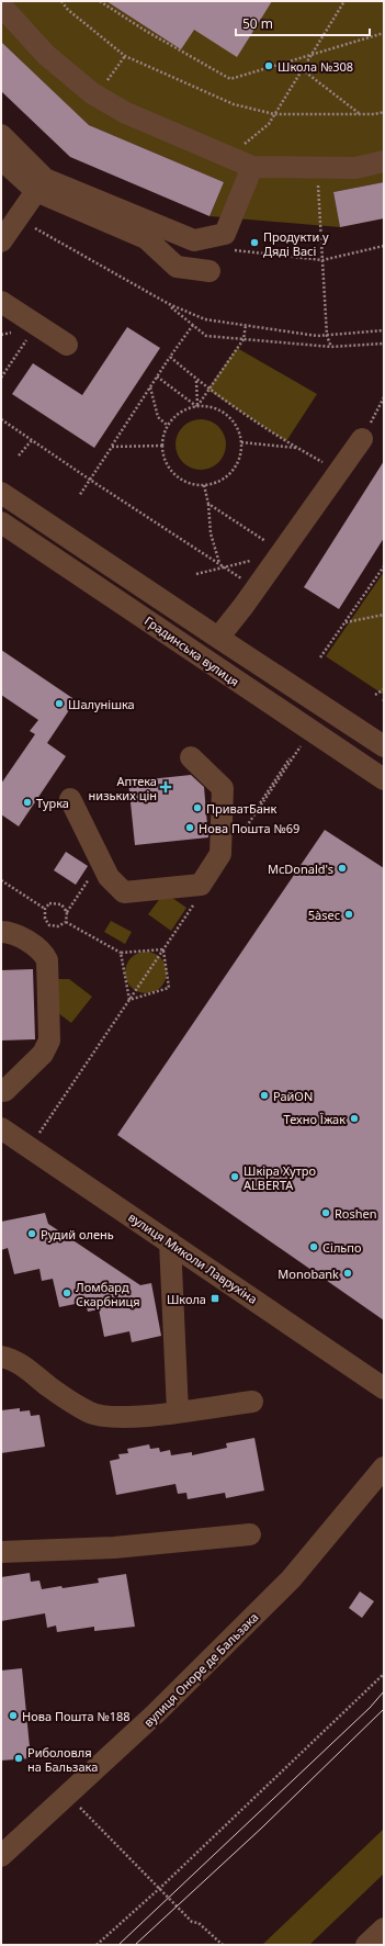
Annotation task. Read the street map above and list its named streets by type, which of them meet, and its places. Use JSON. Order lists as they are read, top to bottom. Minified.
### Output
{"streets":{"street":["Градинська вулиця","вулиця Миколи Лаврухіна","вулиця Оноре де Бальзака"]},"places":{"other":["Школа №308","Продукти у Дяді Васі","Шалунішка","Турка","ПриватБанк","Нова Пошта №69","McDonald's","5àsec","РайON","Техно Їжак","Шкіра Хутро ALBERTA","Roshen","Рудий олень","Сільпо","Monobank","Ломбард Скарбниця","Нова Пошта №188","Риболовля на Бальзака"],"health":["Аптека низьких цін"],"transit":["Школа"]},"scale_bar":"50 m"}
